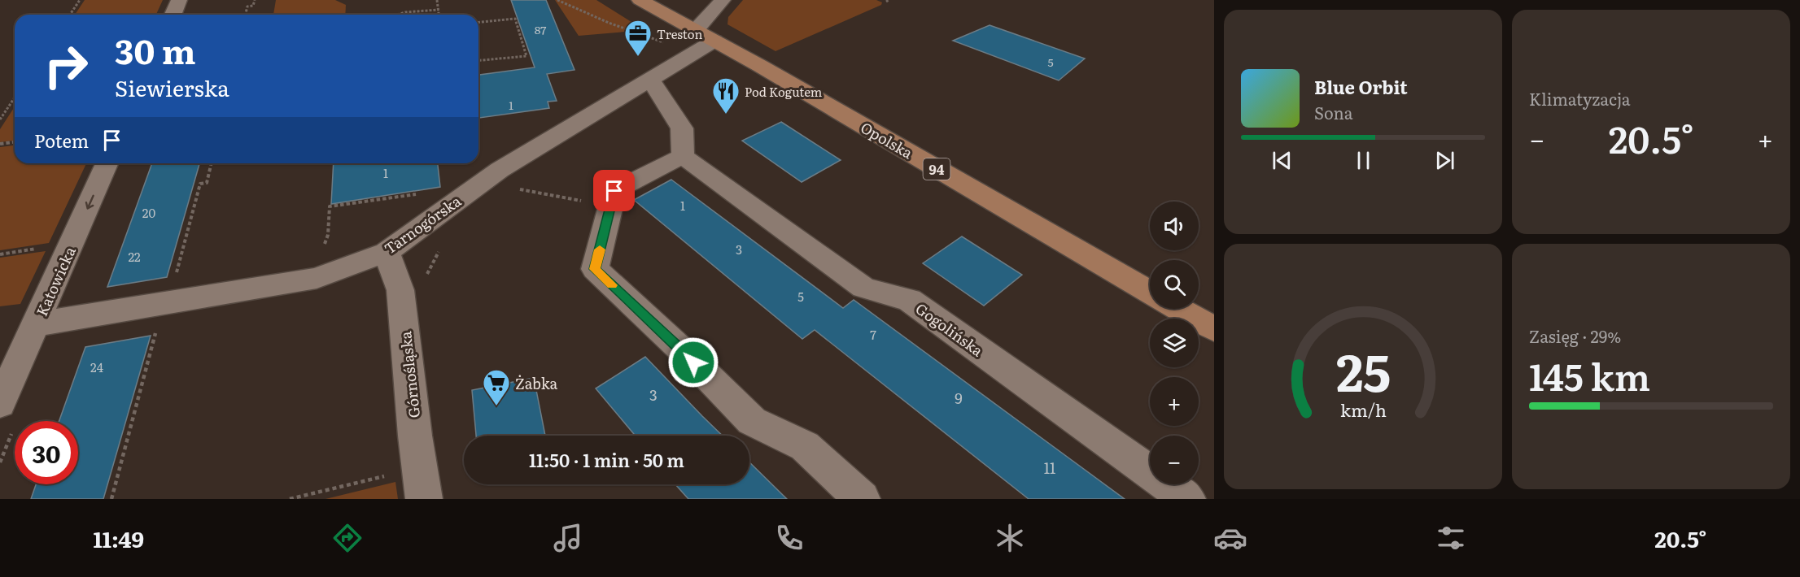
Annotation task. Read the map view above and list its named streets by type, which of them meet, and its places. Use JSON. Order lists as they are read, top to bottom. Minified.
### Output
{"streets":{"main road":["Opolska","94"],"street":["Tarnogórska","Katowicka","Gogolińska","Górnośląska"]},"crossings":[["Opolska","Tarnogórska"],["Tarnogórska","Katowicka"],["Tarnogórska","Górnośląska"]],"one_way":["Katowicka"],"places":{"office":["Treston"],"restaurant":["Pod Kogutem"],"supermarket":["Żabka"]},"house_numbers":["87","5","1","1","1","20","3","22","5","7","24","3","9","11"],"page":{"tile":["Klimatyzacja",["Zasięg · 29%","145 km"]],"turn":["30 m","Siewierska"],"song":["Blue Orbit","Sona"],"then":"Potem","heat":["−","20.5°","+"],"map_buttons":["+","−"],"limit":"30","trip":"11:50 · 1 min · 50 m","tabs":["11:49","20.5°"],"gauge":["25","km/h"]}}
